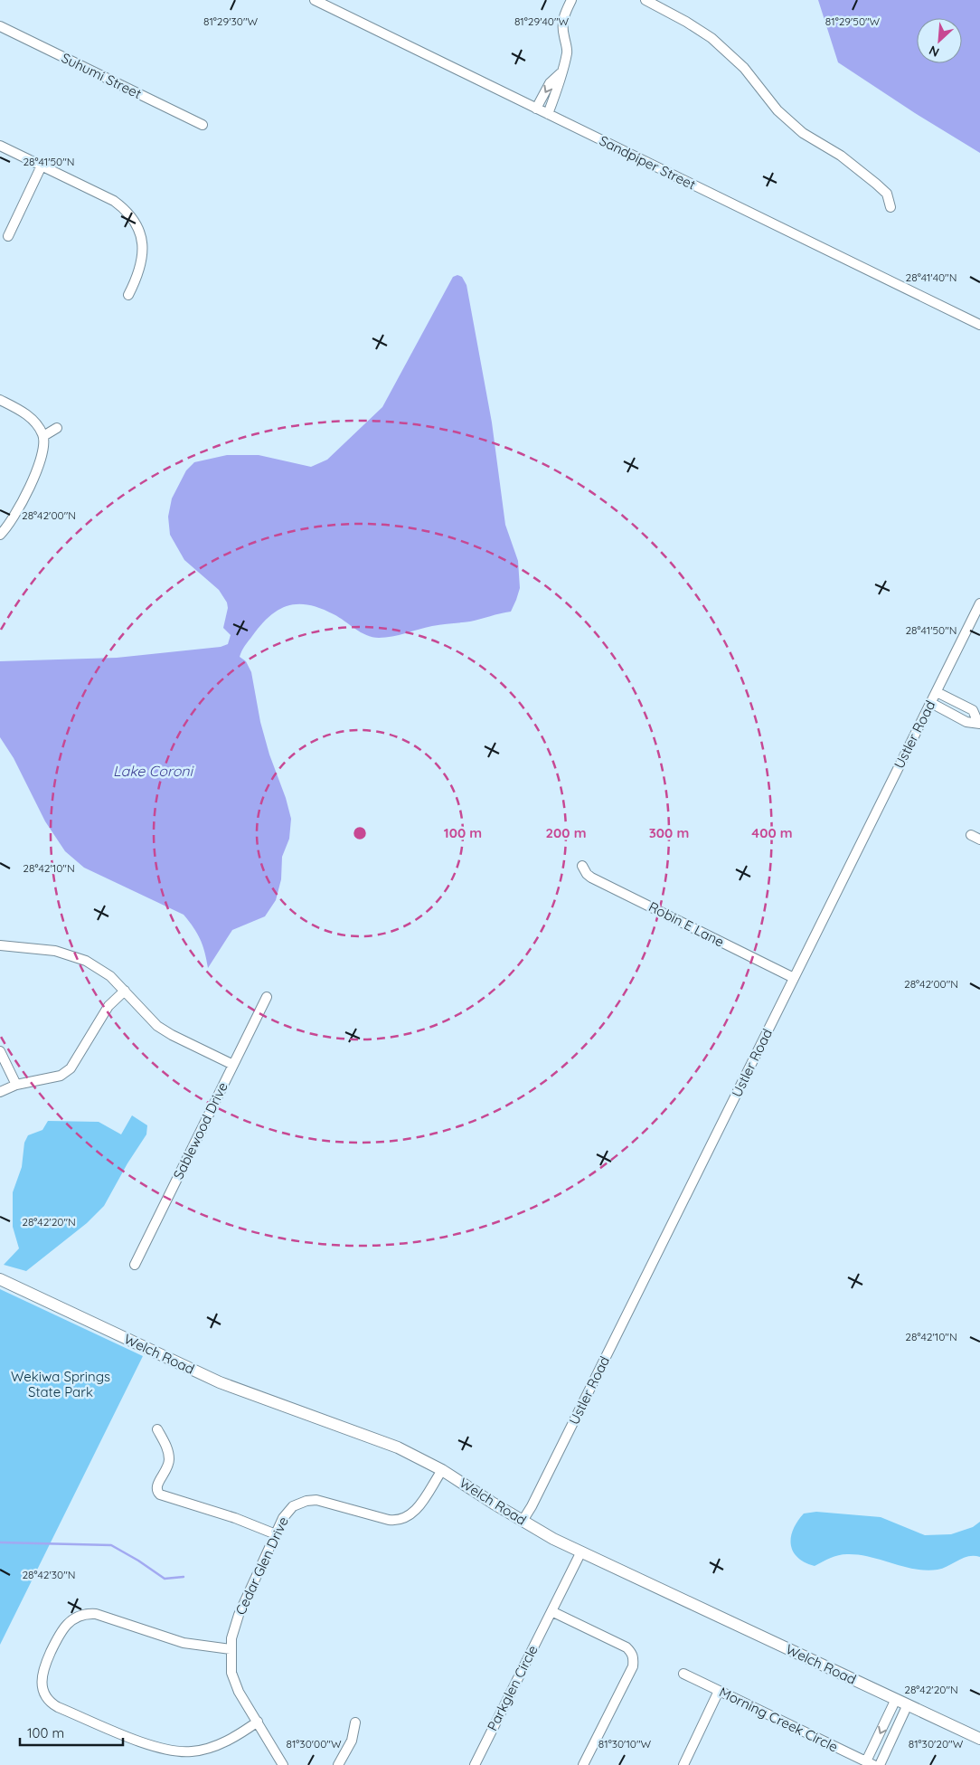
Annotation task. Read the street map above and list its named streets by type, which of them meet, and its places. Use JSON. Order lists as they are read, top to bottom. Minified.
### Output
{"streets":{"main road":["Welch Road"],"street":["Suhumi Street","Sandpiper Street","Ustler Road","Robin E Lane","Sablewood Drive","Cedar Glen Drive","Parkglen Circle","Morning Creek Circle"]},"crossings":[["Ustler Road","Robin E Lane"],["Ustler Road","Welch Road"],["Welch Road","Cedar Glen Drive"],["Welch Road","Parkglen Circle"]],"water":["Lake Coroni"],"parks":["Wekiwa Springs State Park"],"scale_bar":"100 m","north":"bottom left","coordinates":["81°29'30\"W","81°29'40\"W","81°29'50\"W","28°41'50\"N","28°41'40\"N","28°42'00\"N","28°42'10\"N","28°42'20\"N","28°42'30\"N","81°30'00\"W","81°30'10\"W","81°30'20\"W"],"rings":["100 m","200 m","300 m","400 m"]}
